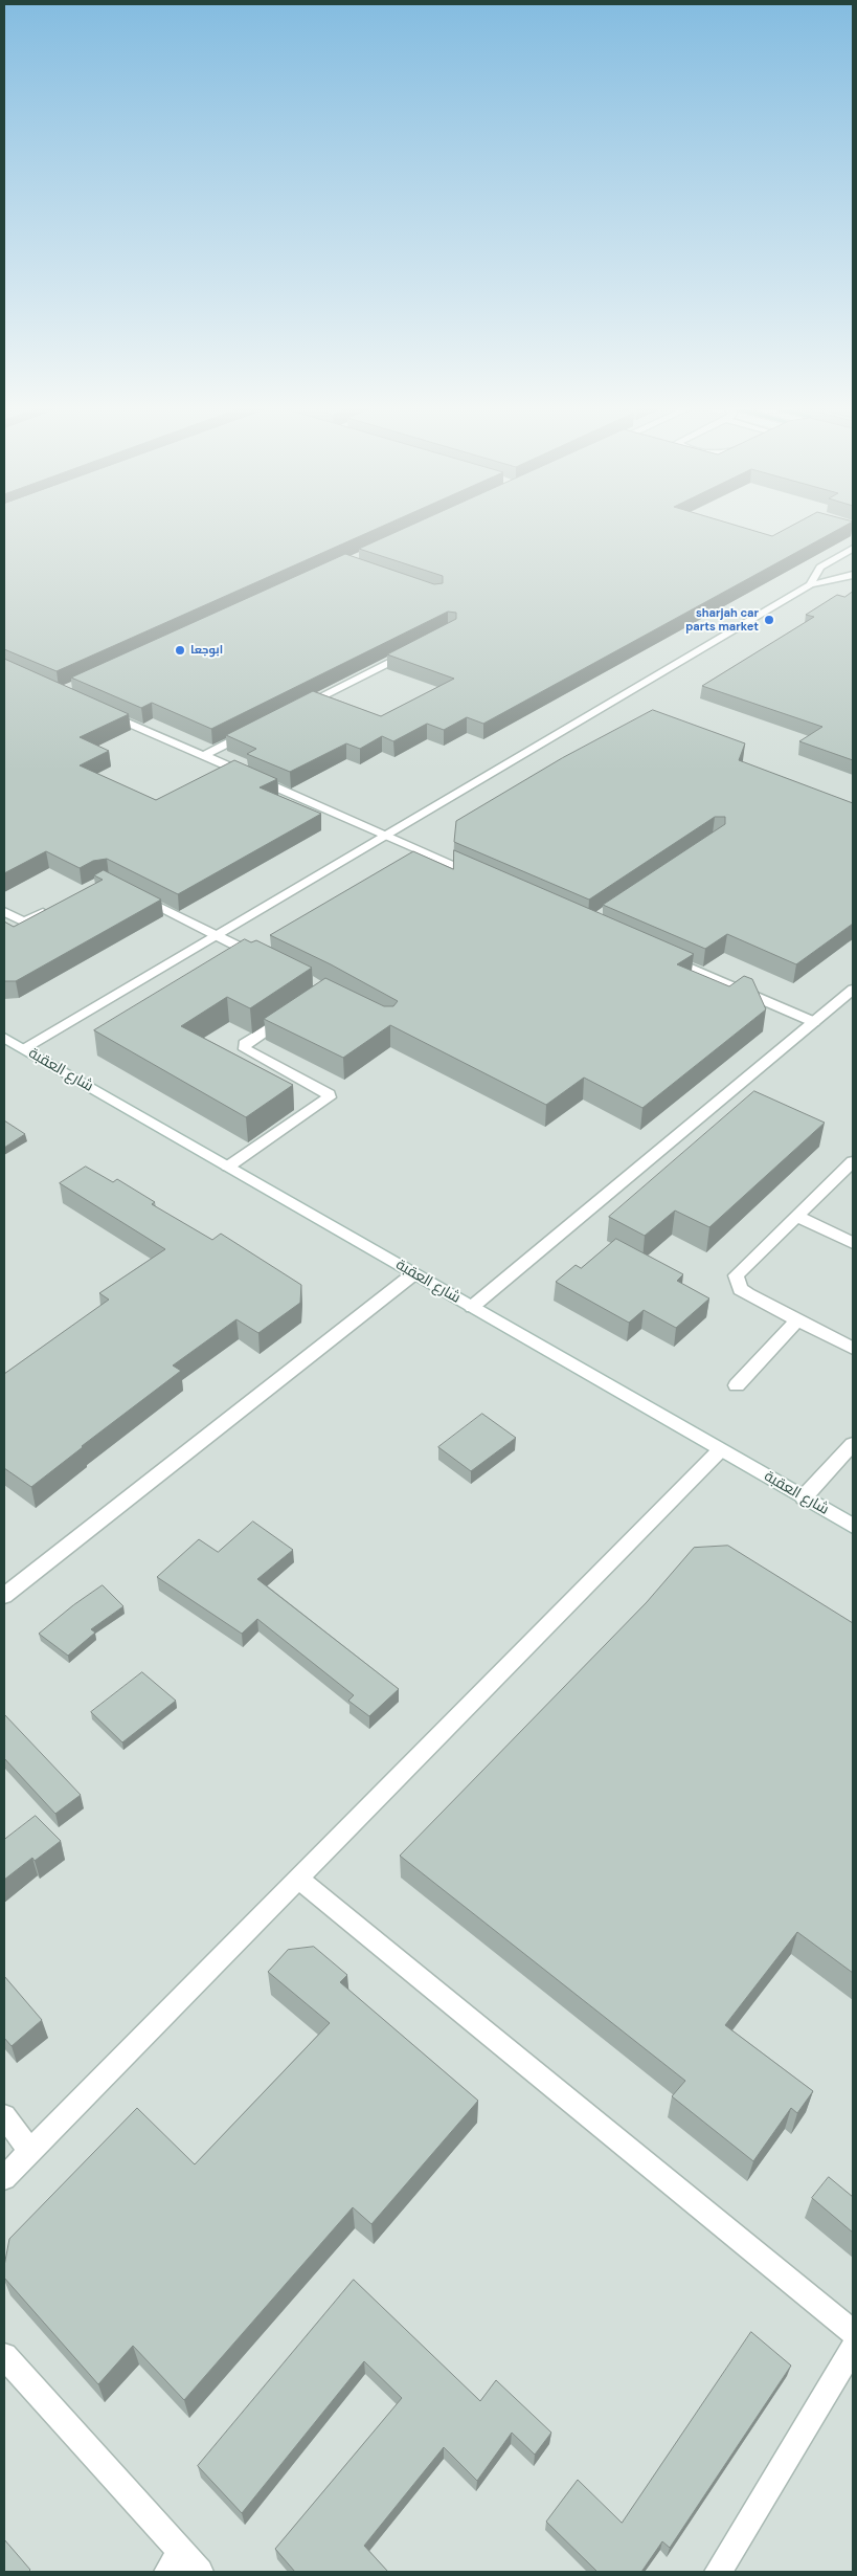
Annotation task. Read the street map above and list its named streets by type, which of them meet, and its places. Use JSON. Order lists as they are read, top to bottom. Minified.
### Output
{"streets":{"street":["شارع العقبة"]},"places":["sharjah car parts market","ابوجعا"]}
